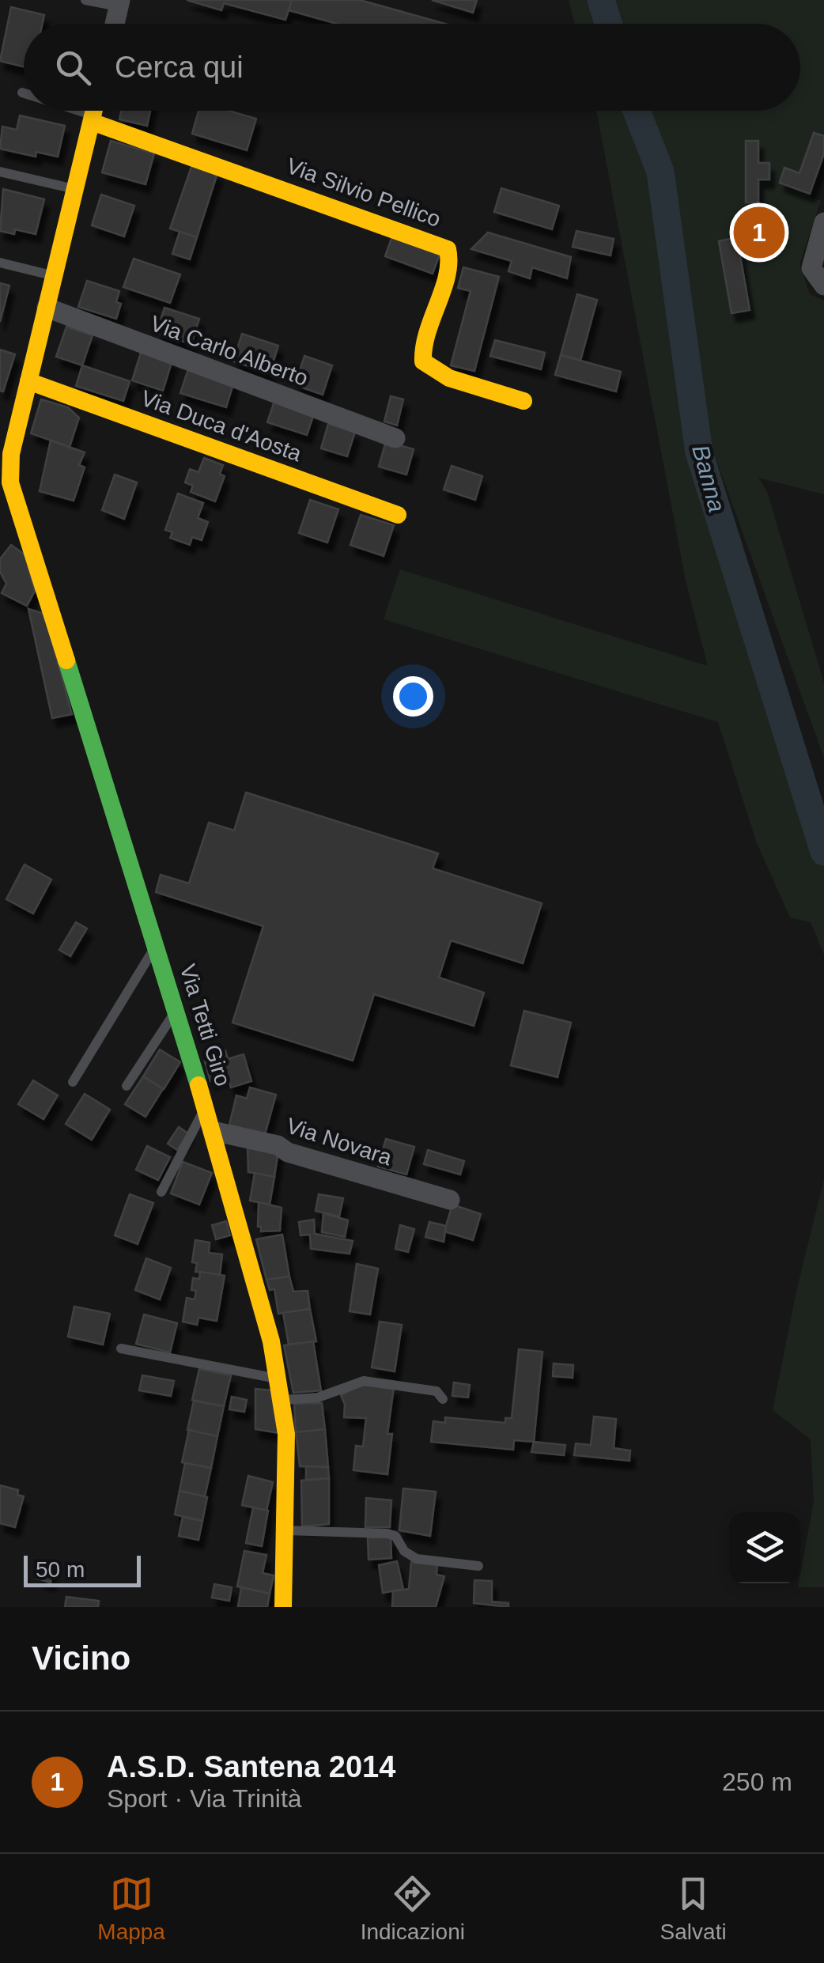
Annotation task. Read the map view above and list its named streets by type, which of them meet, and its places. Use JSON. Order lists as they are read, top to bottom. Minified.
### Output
{"streets":{"street":["Via Silvio Pellico","Via Carlo Alberto","Via Duca d'Aosta","Via Tetti Giro","Via Novara"]},"crossings":[["Via Tetti Giro","Via Novara"]],"water":["Banna"],"scale_bar":"50 m","page":{"search":"Cerca qui","pins":"1","scale":"50 m","heading":"Vicino","list":[{"mark":"1","name":"A.S.D. Santena 2014","note":"Sport · Via Trinità","value":"250 m"}],"nav":["Mappa","Indicazioni","Salvati"]}}
